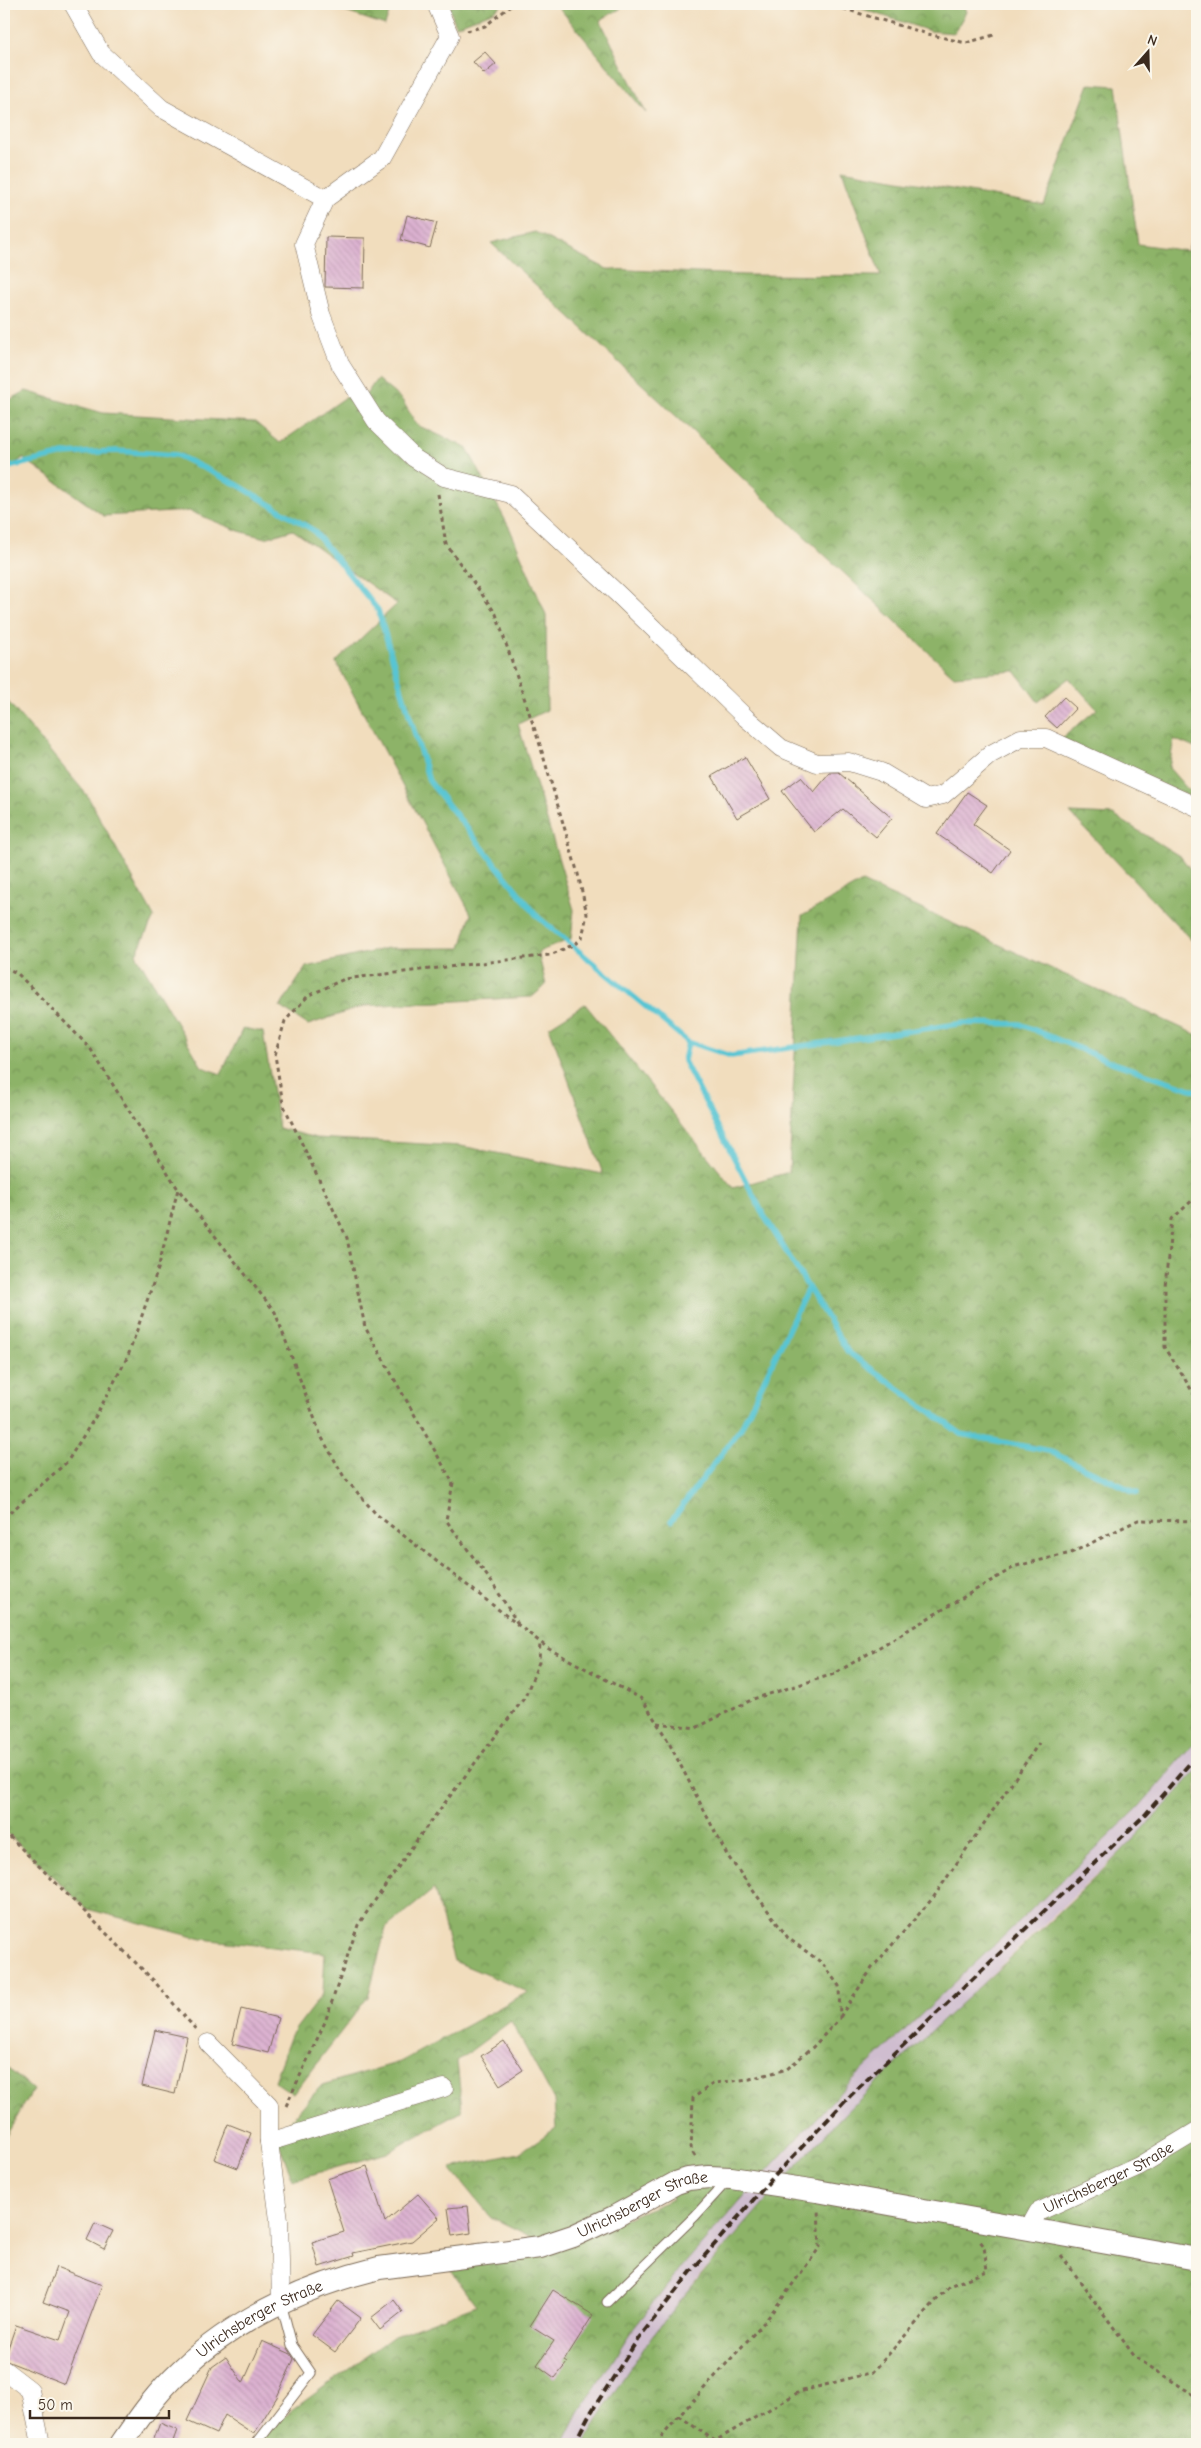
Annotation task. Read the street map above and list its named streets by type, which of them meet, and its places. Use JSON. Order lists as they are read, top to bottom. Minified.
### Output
{"streets":{"street":["Ulrichsberger Straße"]},"scale_bar":"50 m","north":"top"}
